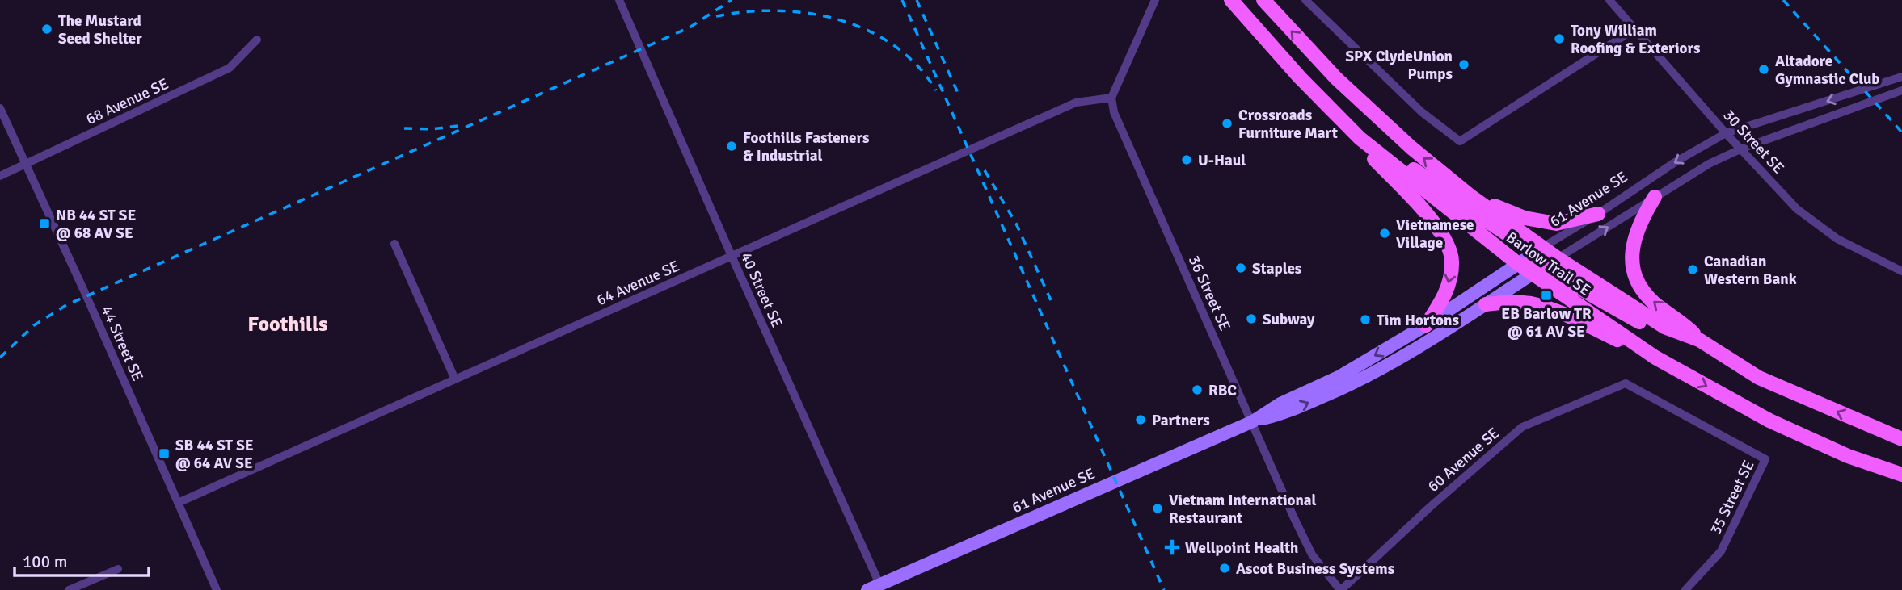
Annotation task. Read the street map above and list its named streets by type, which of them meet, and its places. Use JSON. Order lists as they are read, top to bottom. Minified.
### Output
{"streets":{"main road":["Barlow Trail SE"],"street":["68 Avenue SE","30 Street SE","61 Avenue SE","64 Avenue SE","40 Street SE","36 Street SE","44 Street SE","60 Avenue SE","35 Street SE"]},"crossings":[["68 Avenue SE","44 Street SE"],["30 Street SE","61 Avenue SE"],["61 Avenue SE","Barlow Trail SE"],["61 Avenue SE","40 Street SE"],["61 Avenue SE","36 Street SE"],["64 Avenue SE","40 Street SE"],["64 Avenue SE","36 Street SE"],["64 Avenue SE","44 Street SE"],["36 Street SE","60 Avenue SE"],["60 Avenue SE","35 Street SE"]],"districts":["Foothills"],"places":{"other":["The Mustard Seed Shelter","Tony William Roofing & Exteriors","SPX ClydeUnion Pumps","Altadore Gymnastic Club","Crossroads Furniture Mart","Foothills Fasteners & Industrial","U-Haul","Vietnamese Village","Staples","Canadian Western Bank","Subway","Tim Hortons","RBC","Partners","Vietnam International Restaurant","Ascot Business Systems"],"transit":["NB 44 ST SE @ 68 AV SE","EB Barlow TR @ 61 AV SE","SB 44 ST SE @ 64 AV SE"],"health":["Wellpoint Health"]},"scale_bar":"100 m"}
